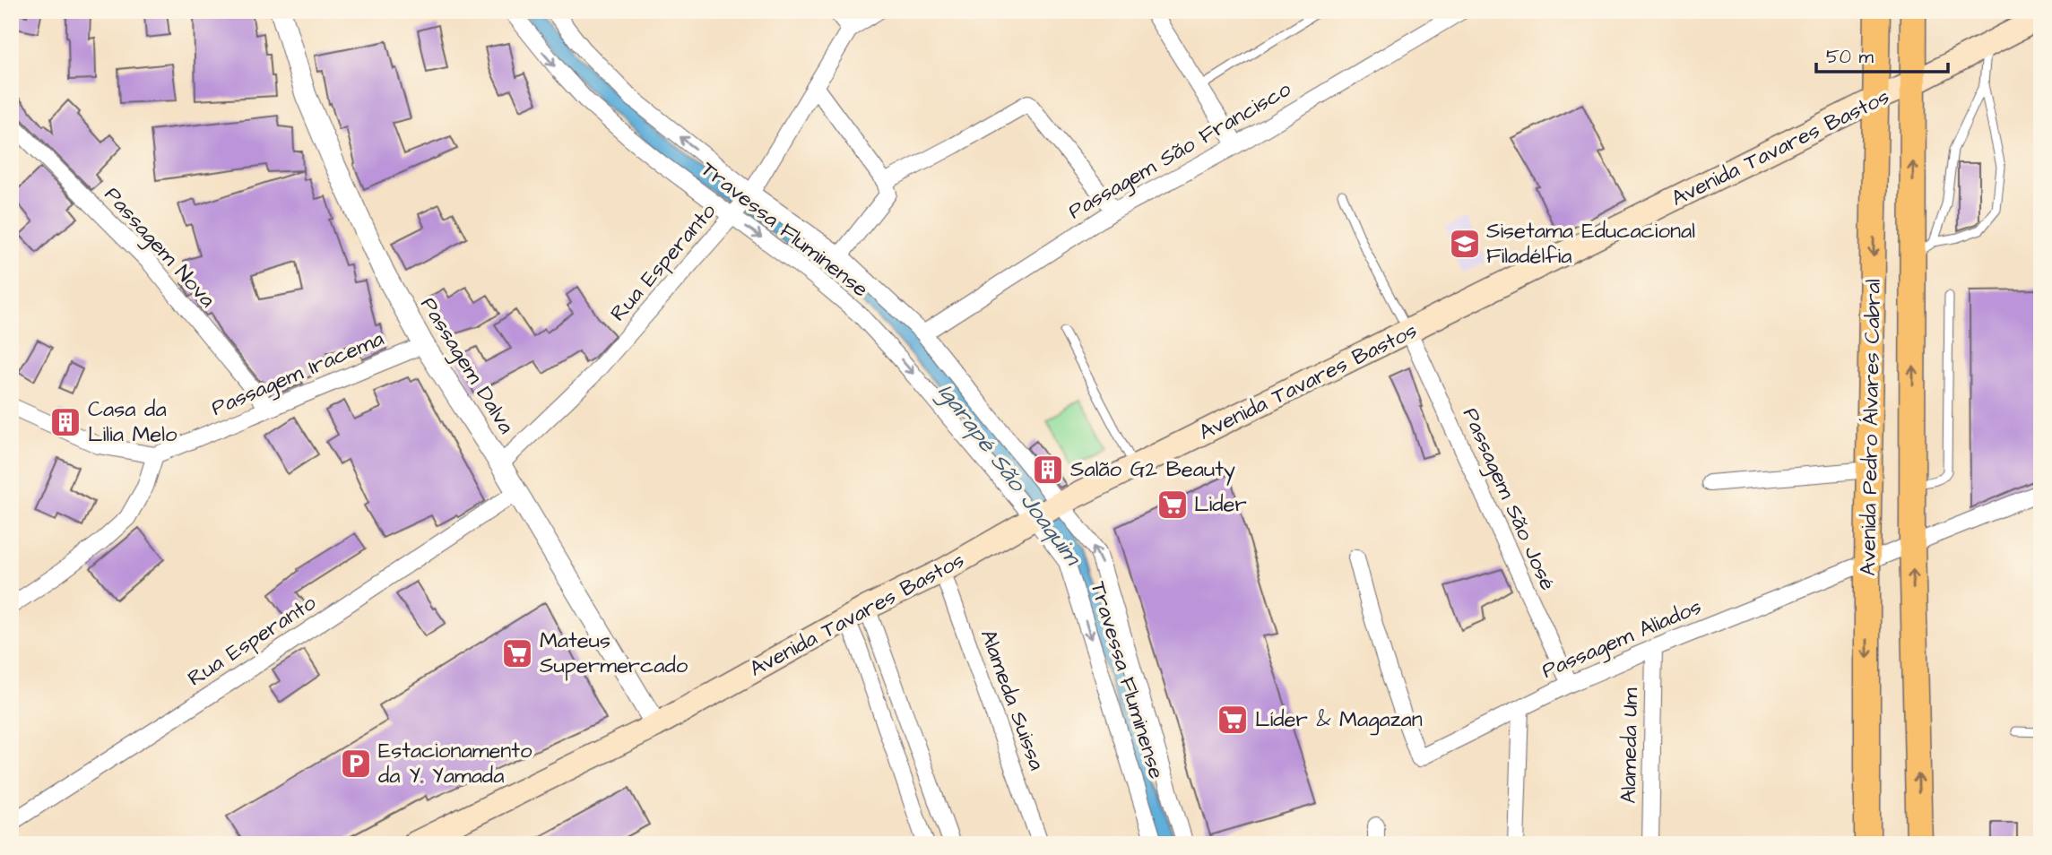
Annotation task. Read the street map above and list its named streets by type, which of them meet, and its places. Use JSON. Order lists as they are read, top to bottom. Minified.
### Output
{"streets":{"main road":["Avenida Tavares Bastos","Avenida Pedro Álvares Cabral"],"street":["Passagem São Francisco","Travessa Fluminense","Passagem Nova","Rua Esperanto","Passagem Dalva","Passagem Iracema","Passagem São José","Passagem Aliados","Alameda Suissa","Alameda Um"]},"crossings":[["Avenida Tavares Bastos","Travessa Fluminense"],["Avenida Tavares Bastos","Passagem Dalva"],["Avenida Tavares Bastos","Avenida Pedro Álvares Cabral"],["Avenida Tavares Bastos","Passagem São José"],["Avenida Tavares Bastos","Alameda Suissa"],["Travessa Fluminense","Rua Esperanto"],["Passagem Nova","Passagem Iracema"],["Rua Esperanto","Passagem Dalva"],["Passagem Dalva","Passagem Iracema"],["Avenida Pedro Álvares Cabral","Passagem Aliados"],["Passagem São José","Passagem Aliados"],["Passagem Aliados","Alameda Um"]],"water":["Igarapé São Joaquim"],"places":{"school or university":["Sisetama Educacional Filadélfia"],"building":["Casa da Lilia Melo","Salão G2 Beauty"],"supermarket":["Lider","Mateus Supermercado","Líder & Magazan"],"parking":["Estacionamento da Y. Yamada"]},"scale_bar":"50 m"}
